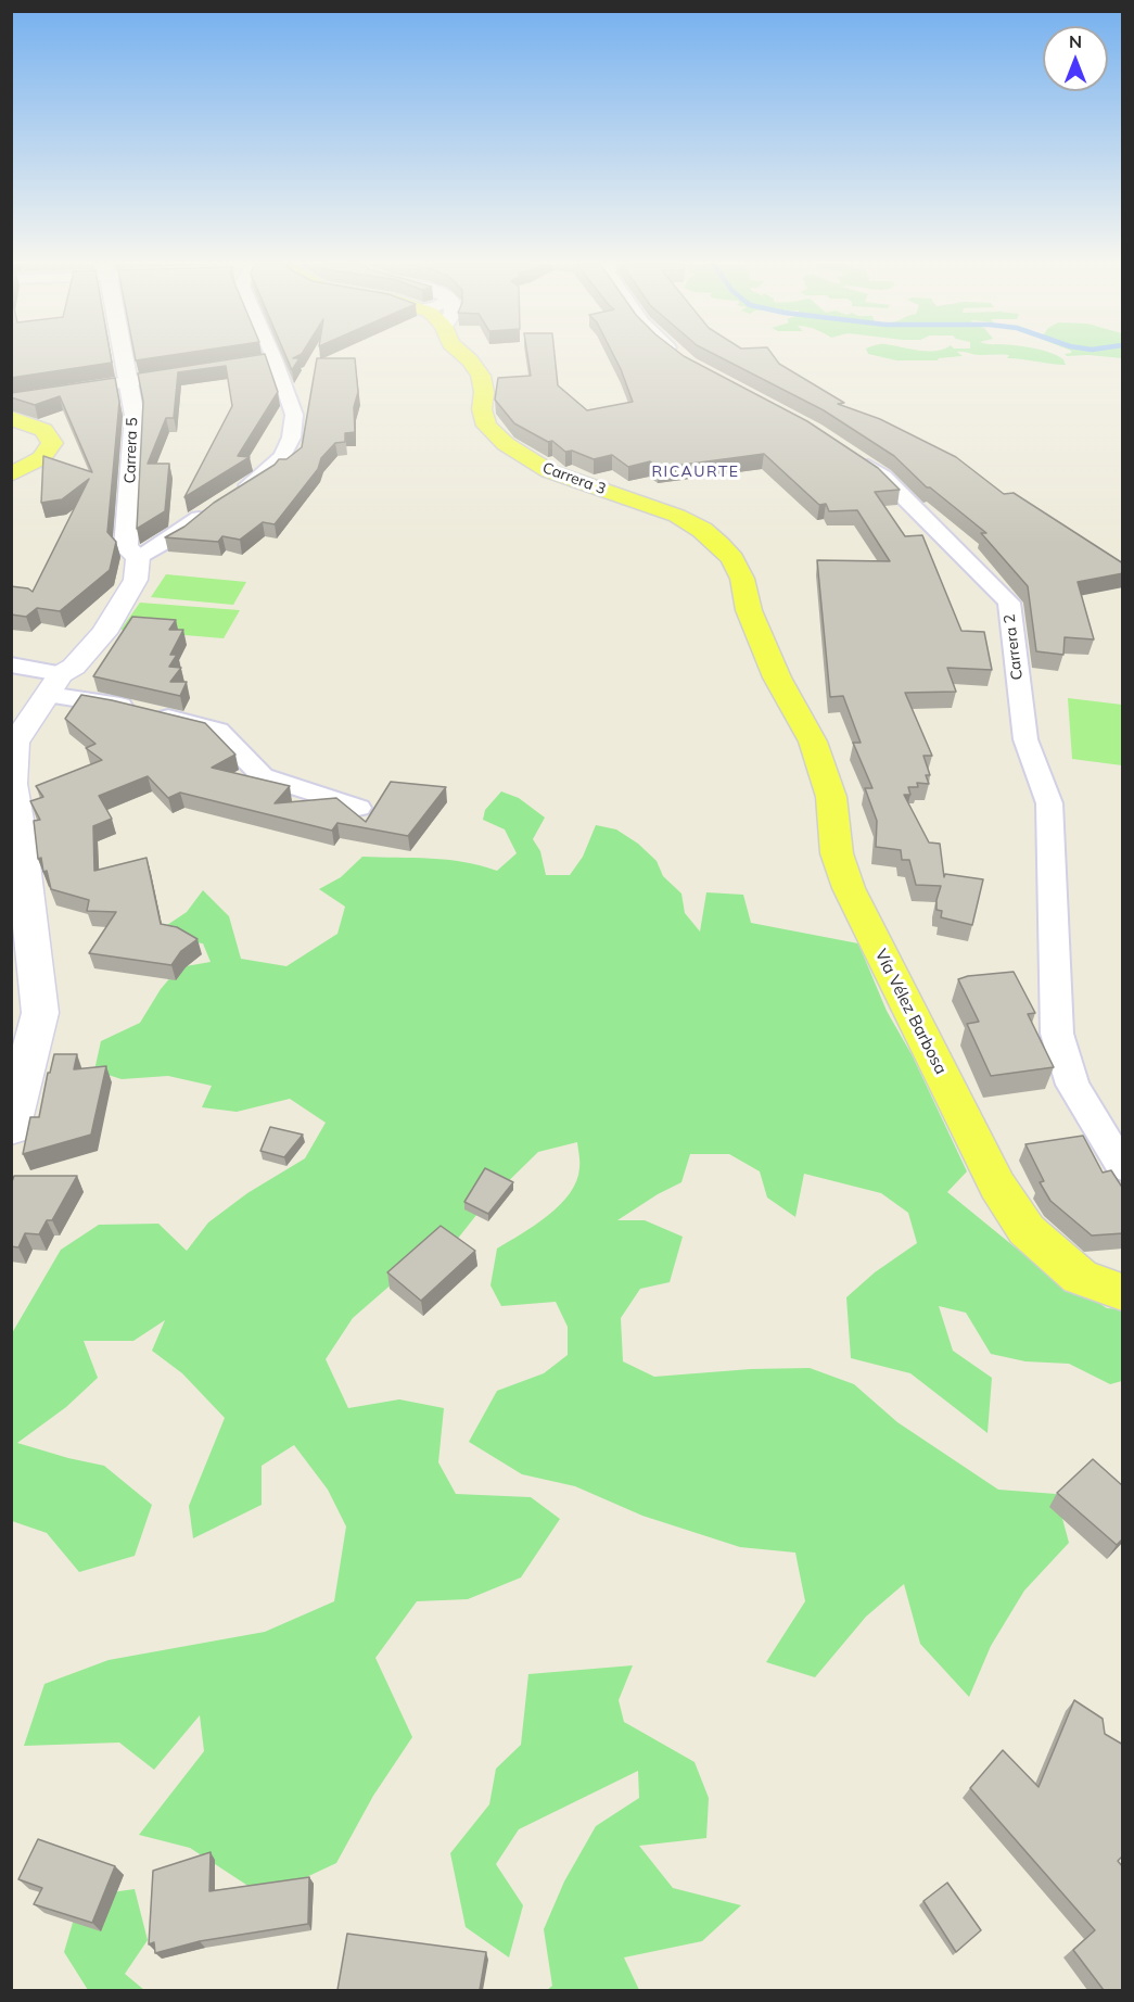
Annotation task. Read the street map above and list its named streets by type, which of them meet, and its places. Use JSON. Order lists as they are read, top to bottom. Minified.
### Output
{"streets":{"main road":["Carrera 3","Vía Vélez Barbosa"],"street":["Carrera 5","Carrera 2"]},"crossings":[["Carrera 3","Vía Vélez Barbosa"]],"districts":["RICAURTE"],"north":"top"}
